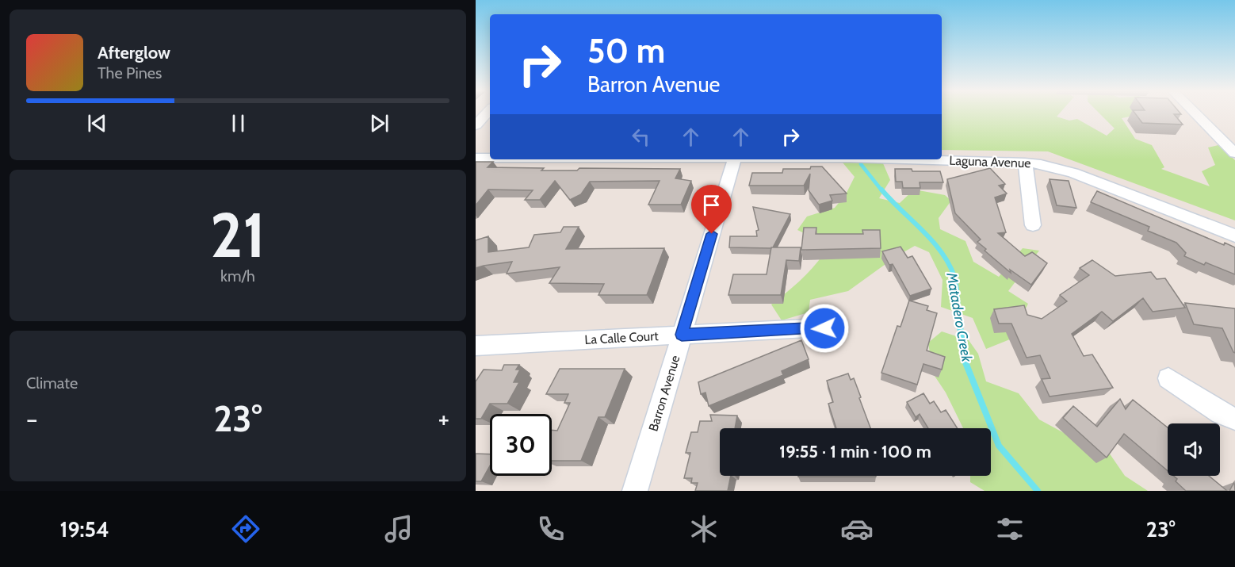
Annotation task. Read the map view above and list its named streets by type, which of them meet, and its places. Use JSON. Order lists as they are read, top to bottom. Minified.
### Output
{"streets":{"street":["Laguna Avenue","La Calle Court","Barron Avenue"]},"crossings":[["La Calle Court","Barron Avenue"]],"water":["Matadero Creek"],"page":{"turn":["50 m","Barron Avenue"],"song":["Afterglow","The Pines"],"tile":[["21","km/h"],"Climate"],"heat":["−","23°","+"],"limit":"30","trip":"19:55 · 1 min · 100 m","tabs":["19:54","23°"]}}
